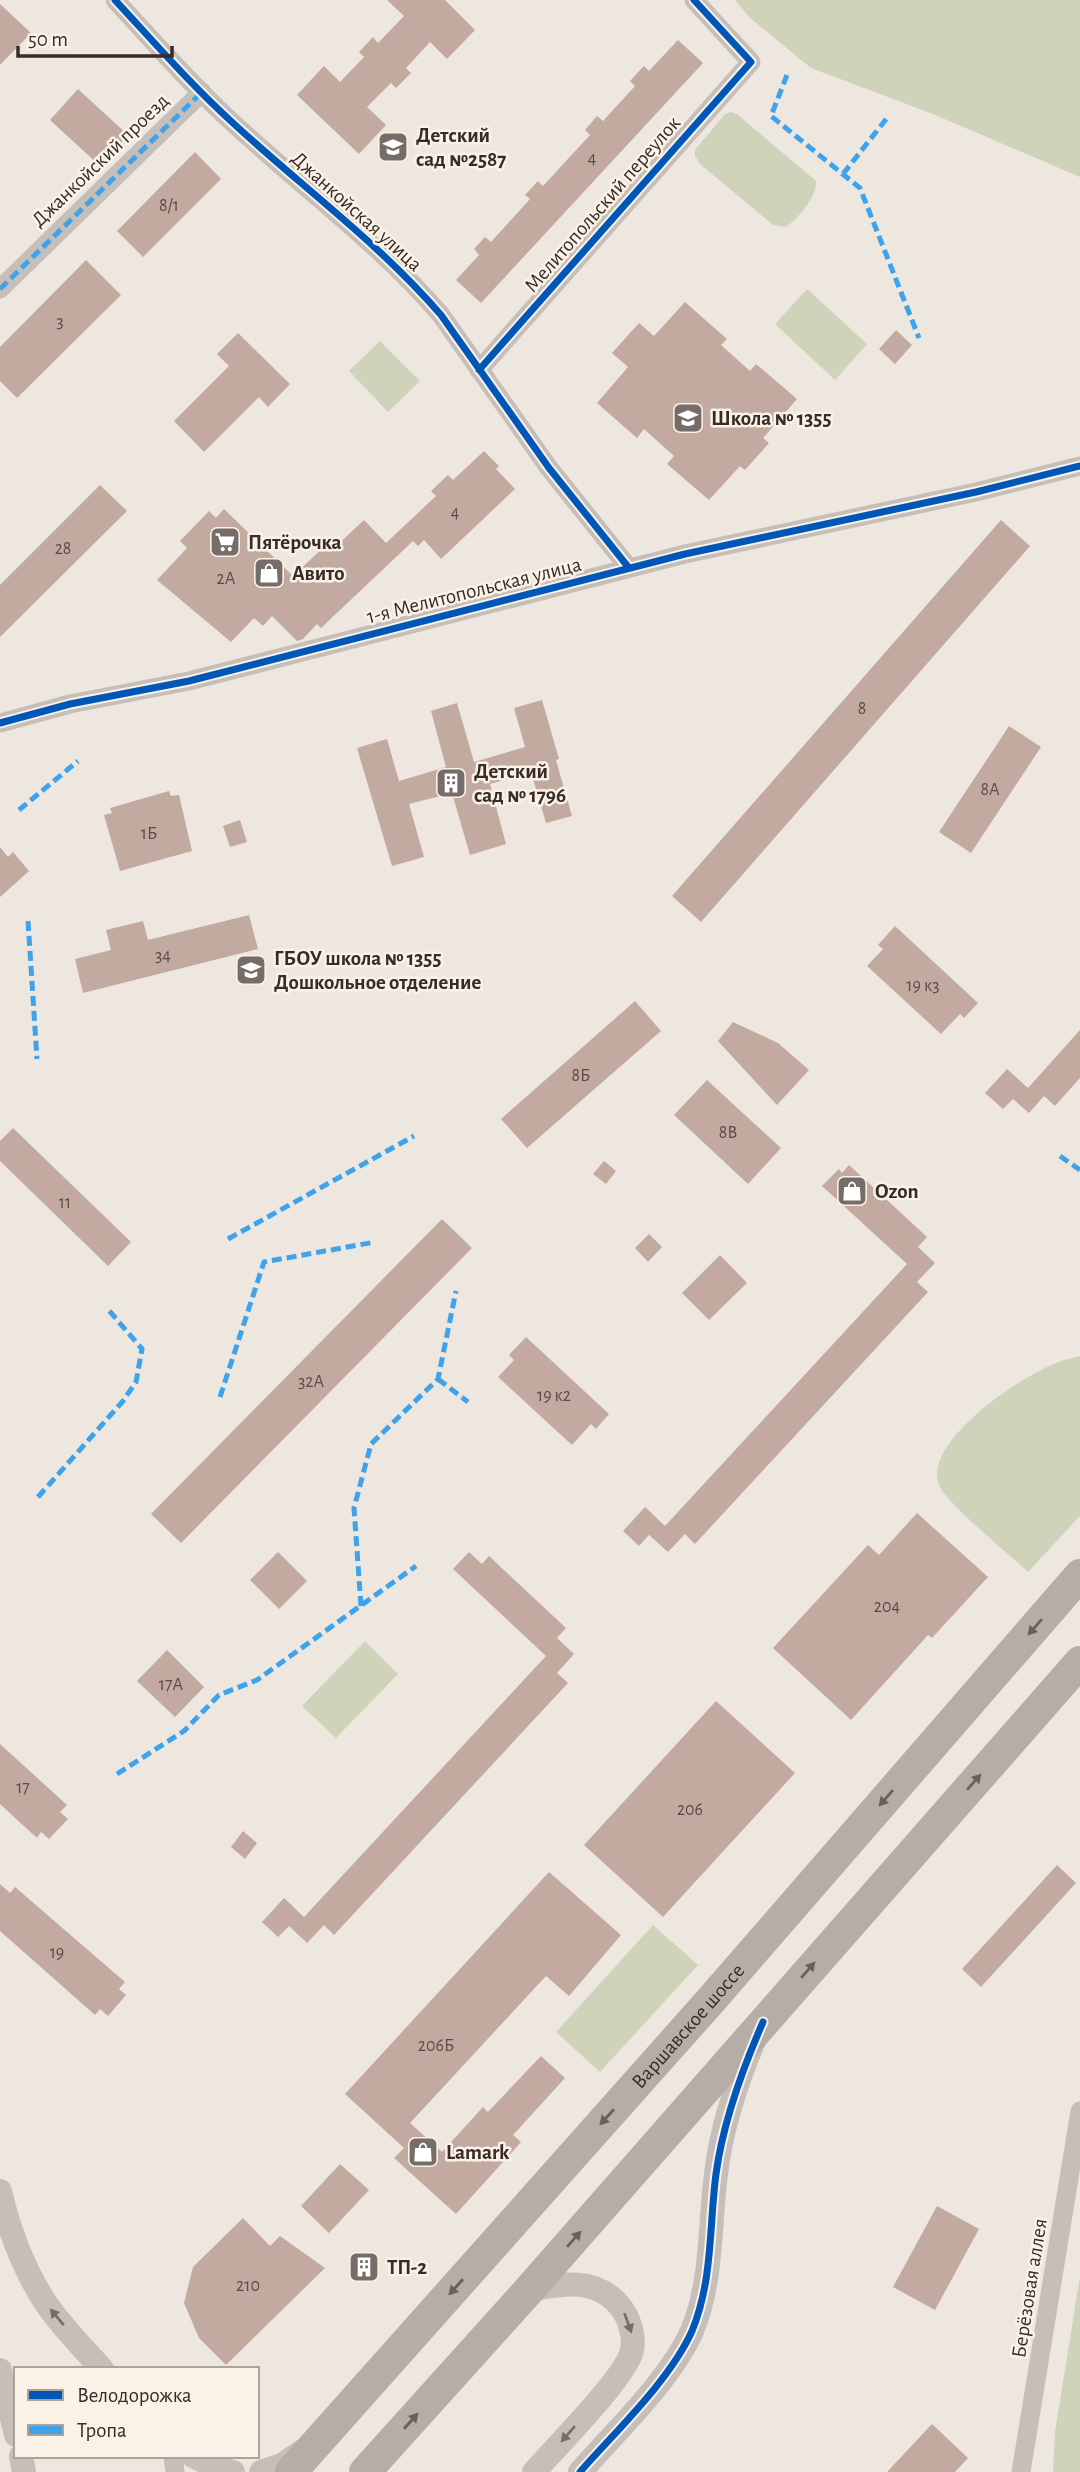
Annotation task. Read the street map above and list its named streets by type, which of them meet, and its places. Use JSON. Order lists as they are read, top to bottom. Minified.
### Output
{"streets":{"main road":["Варшавское шоссе"],"street":["Джанкойский проезд","Мелитопольский переулок","Джанкойская улица","1-я Мелитопольская улица","Берёзовая аллея"]},"crossings":[["Джанкойский проезд","Джанкойская улица"],["Мелитопольский переулок","Джанкойская улица"],["Джанкойская улица","1-я Мелитопольская улица"]],"places":{"school or university":["Детский сад №2587","Школа № 1355","ГБОУ школа № 1355 Дошкольное отделение"],"supermarket":["Пятёрочка"],"shop":["Авито","Ozon","Lamark"],"building":["Детский сад № 1796","ТП-2"]},"house_numbers":["4","8/1","3","4","28","2А","8","8А","1Б","34","19 к3","8Б","8В","11","32А","19 к2","204","17А","17","206","19","206Б","210"],"legend":["Велодорожка","Тропа"],"scale_bar":"50 m"}
